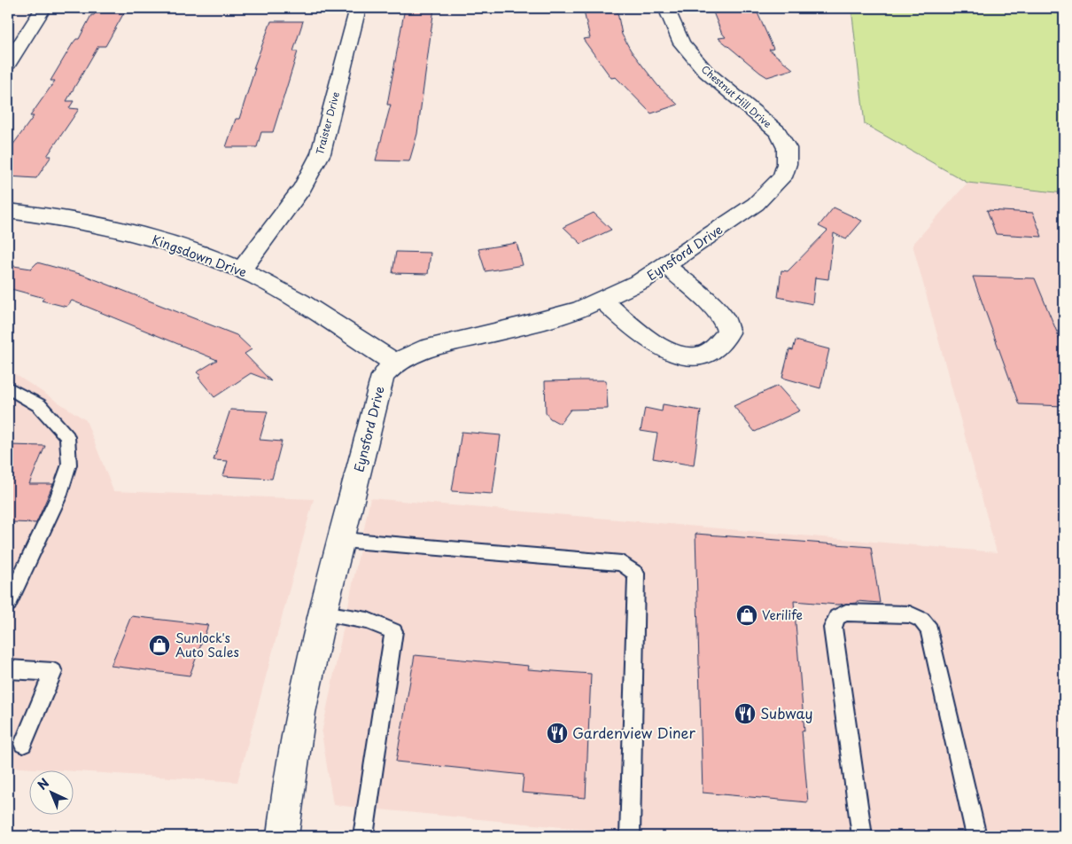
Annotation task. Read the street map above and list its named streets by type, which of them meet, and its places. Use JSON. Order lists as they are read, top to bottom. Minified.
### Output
{"streets":{"street":["Chestnut Hill Drive","Traister Drive","Eynsford Drive","Kingsdown Drive"]},"crossings":[["Chestnut Hill Drive","Eynsford Drive"],["Traister Drive","Kingsdown Drive"],["Eynsford Drive","Kingsdown Drive"]],"places":{"shop":["Verilife","Sunlock's Auto Sales"],"restaurant":["Subway","Gardenview Diner"]},"north":"top left"}
